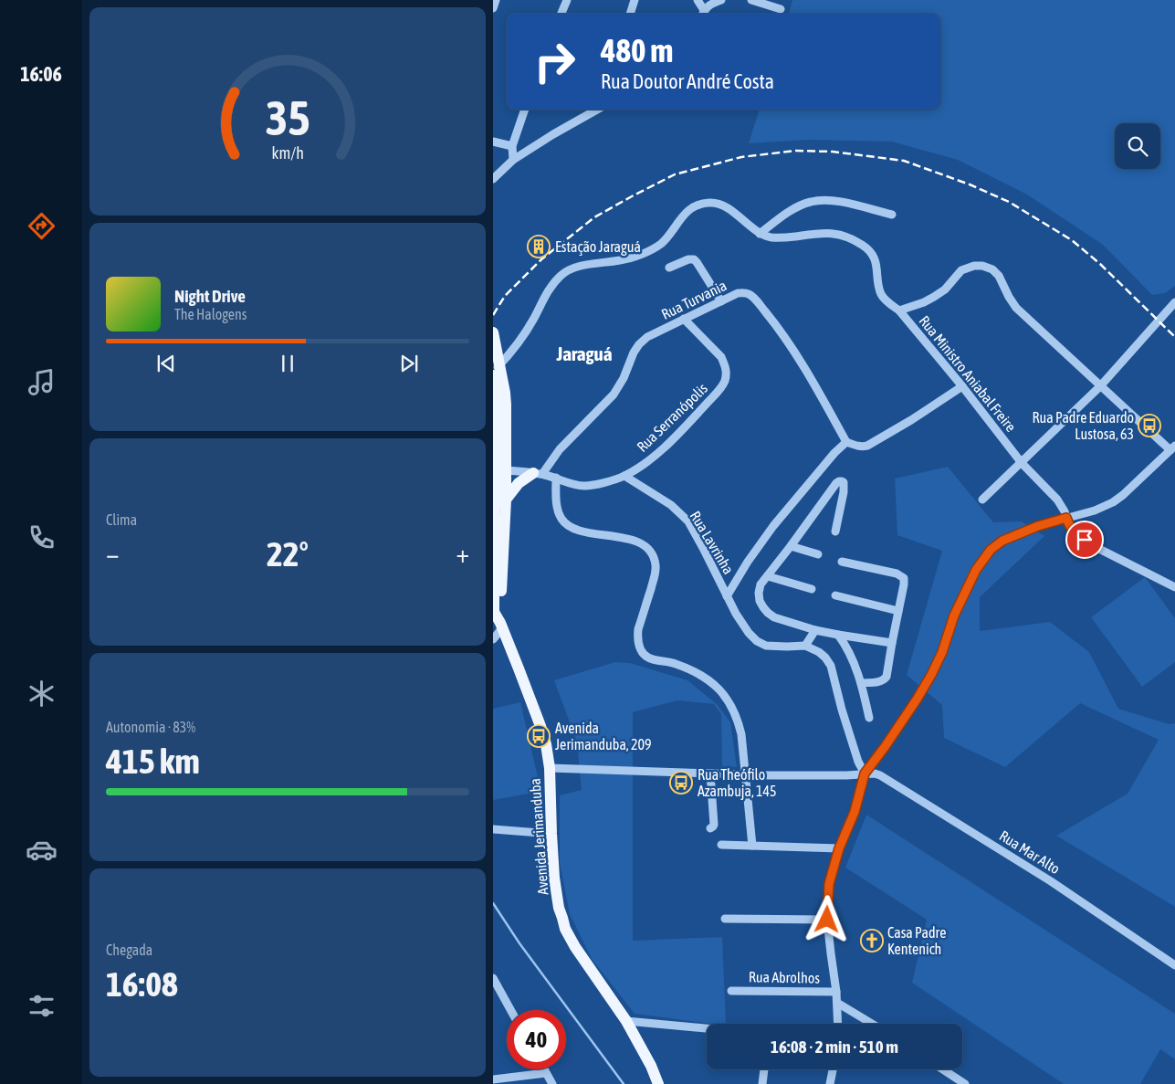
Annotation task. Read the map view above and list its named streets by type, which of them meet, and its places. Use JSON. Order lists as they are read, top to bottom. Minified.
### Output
{"streets":{"main road":["Avenida Jerimanduba"],"street":["Rua Turvania","Rua Ministro Aniabal Freire","Rua Serranópolis","Rua Lavrinha","Rua Mar Alto","Rua Abrolhos"]},"crossings":[["Rua Turvania","Rua Serranópolis"],["Rua Serranópolis","Rua Lavrinha"],["Avenida Jerimanduba","Rua Mar Alto"]],"districts":["Jaraguá"],"places":{"building":["Estação Jaraguá"],"bus stop":["Rua Padre Eduardo Lustosa, 63","Avenida Jerimanduba, 209","Rua Theófilo Azambuja, 145"],"church":["Casa Padre Kentenich"]},"page":{"tabs":"16:06","turn":["480 m","Rua Doutor André Costa"],"song":["Night Drive","The Halogens"],"tile":["Clima",["Autonomia · 83%","415 km"],["Chegada","16:08"]],"heat":["−","22°","+"],"limit":"40","trip":"16:08 · 2 min · 510 m","gauge":["35","km/h"]}}
